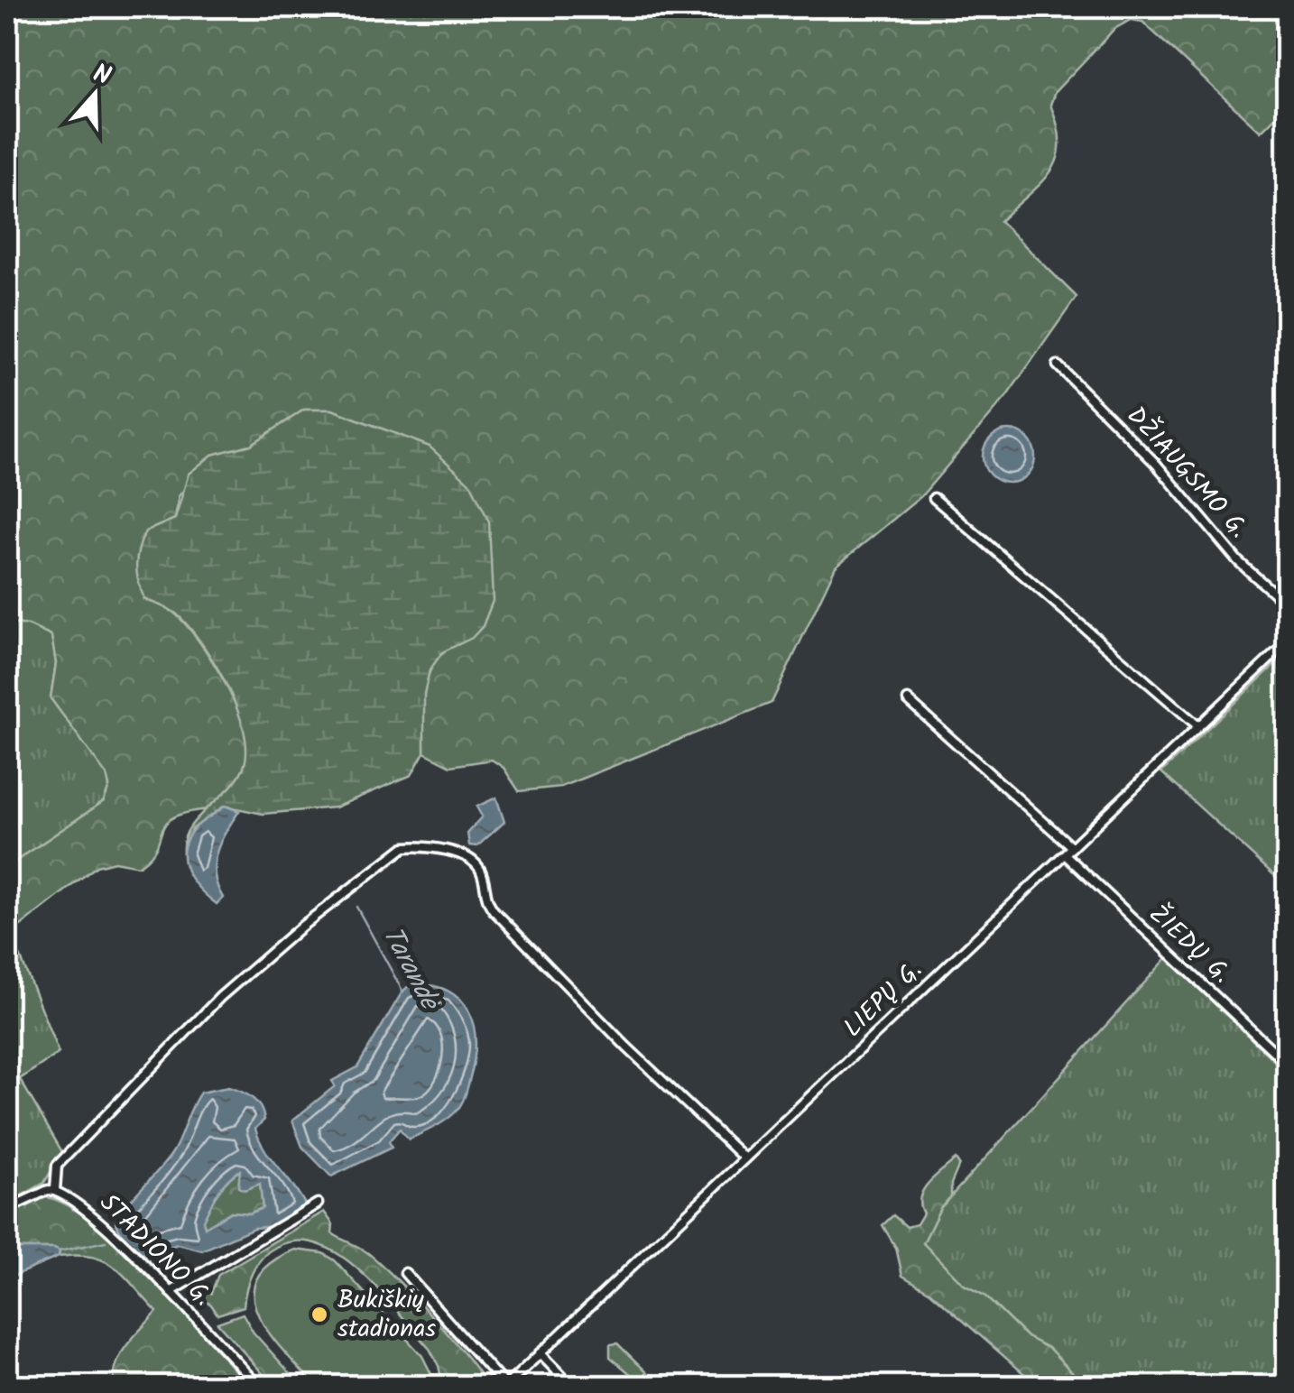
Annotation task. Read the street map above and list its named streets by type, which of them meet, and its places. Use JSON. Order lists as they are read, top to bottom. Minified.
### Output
{"streets":{"street":["DŽIAUGSMO G.","ŽIEDŲ G.","LIEPŲ G.","STADIONO G."]},"crossings":[["ŽIEDŲ G.","LIEPŲ G."]],"water":["Tarandė"],"places":["Bukiškių stadionas"],"north":"top"}
